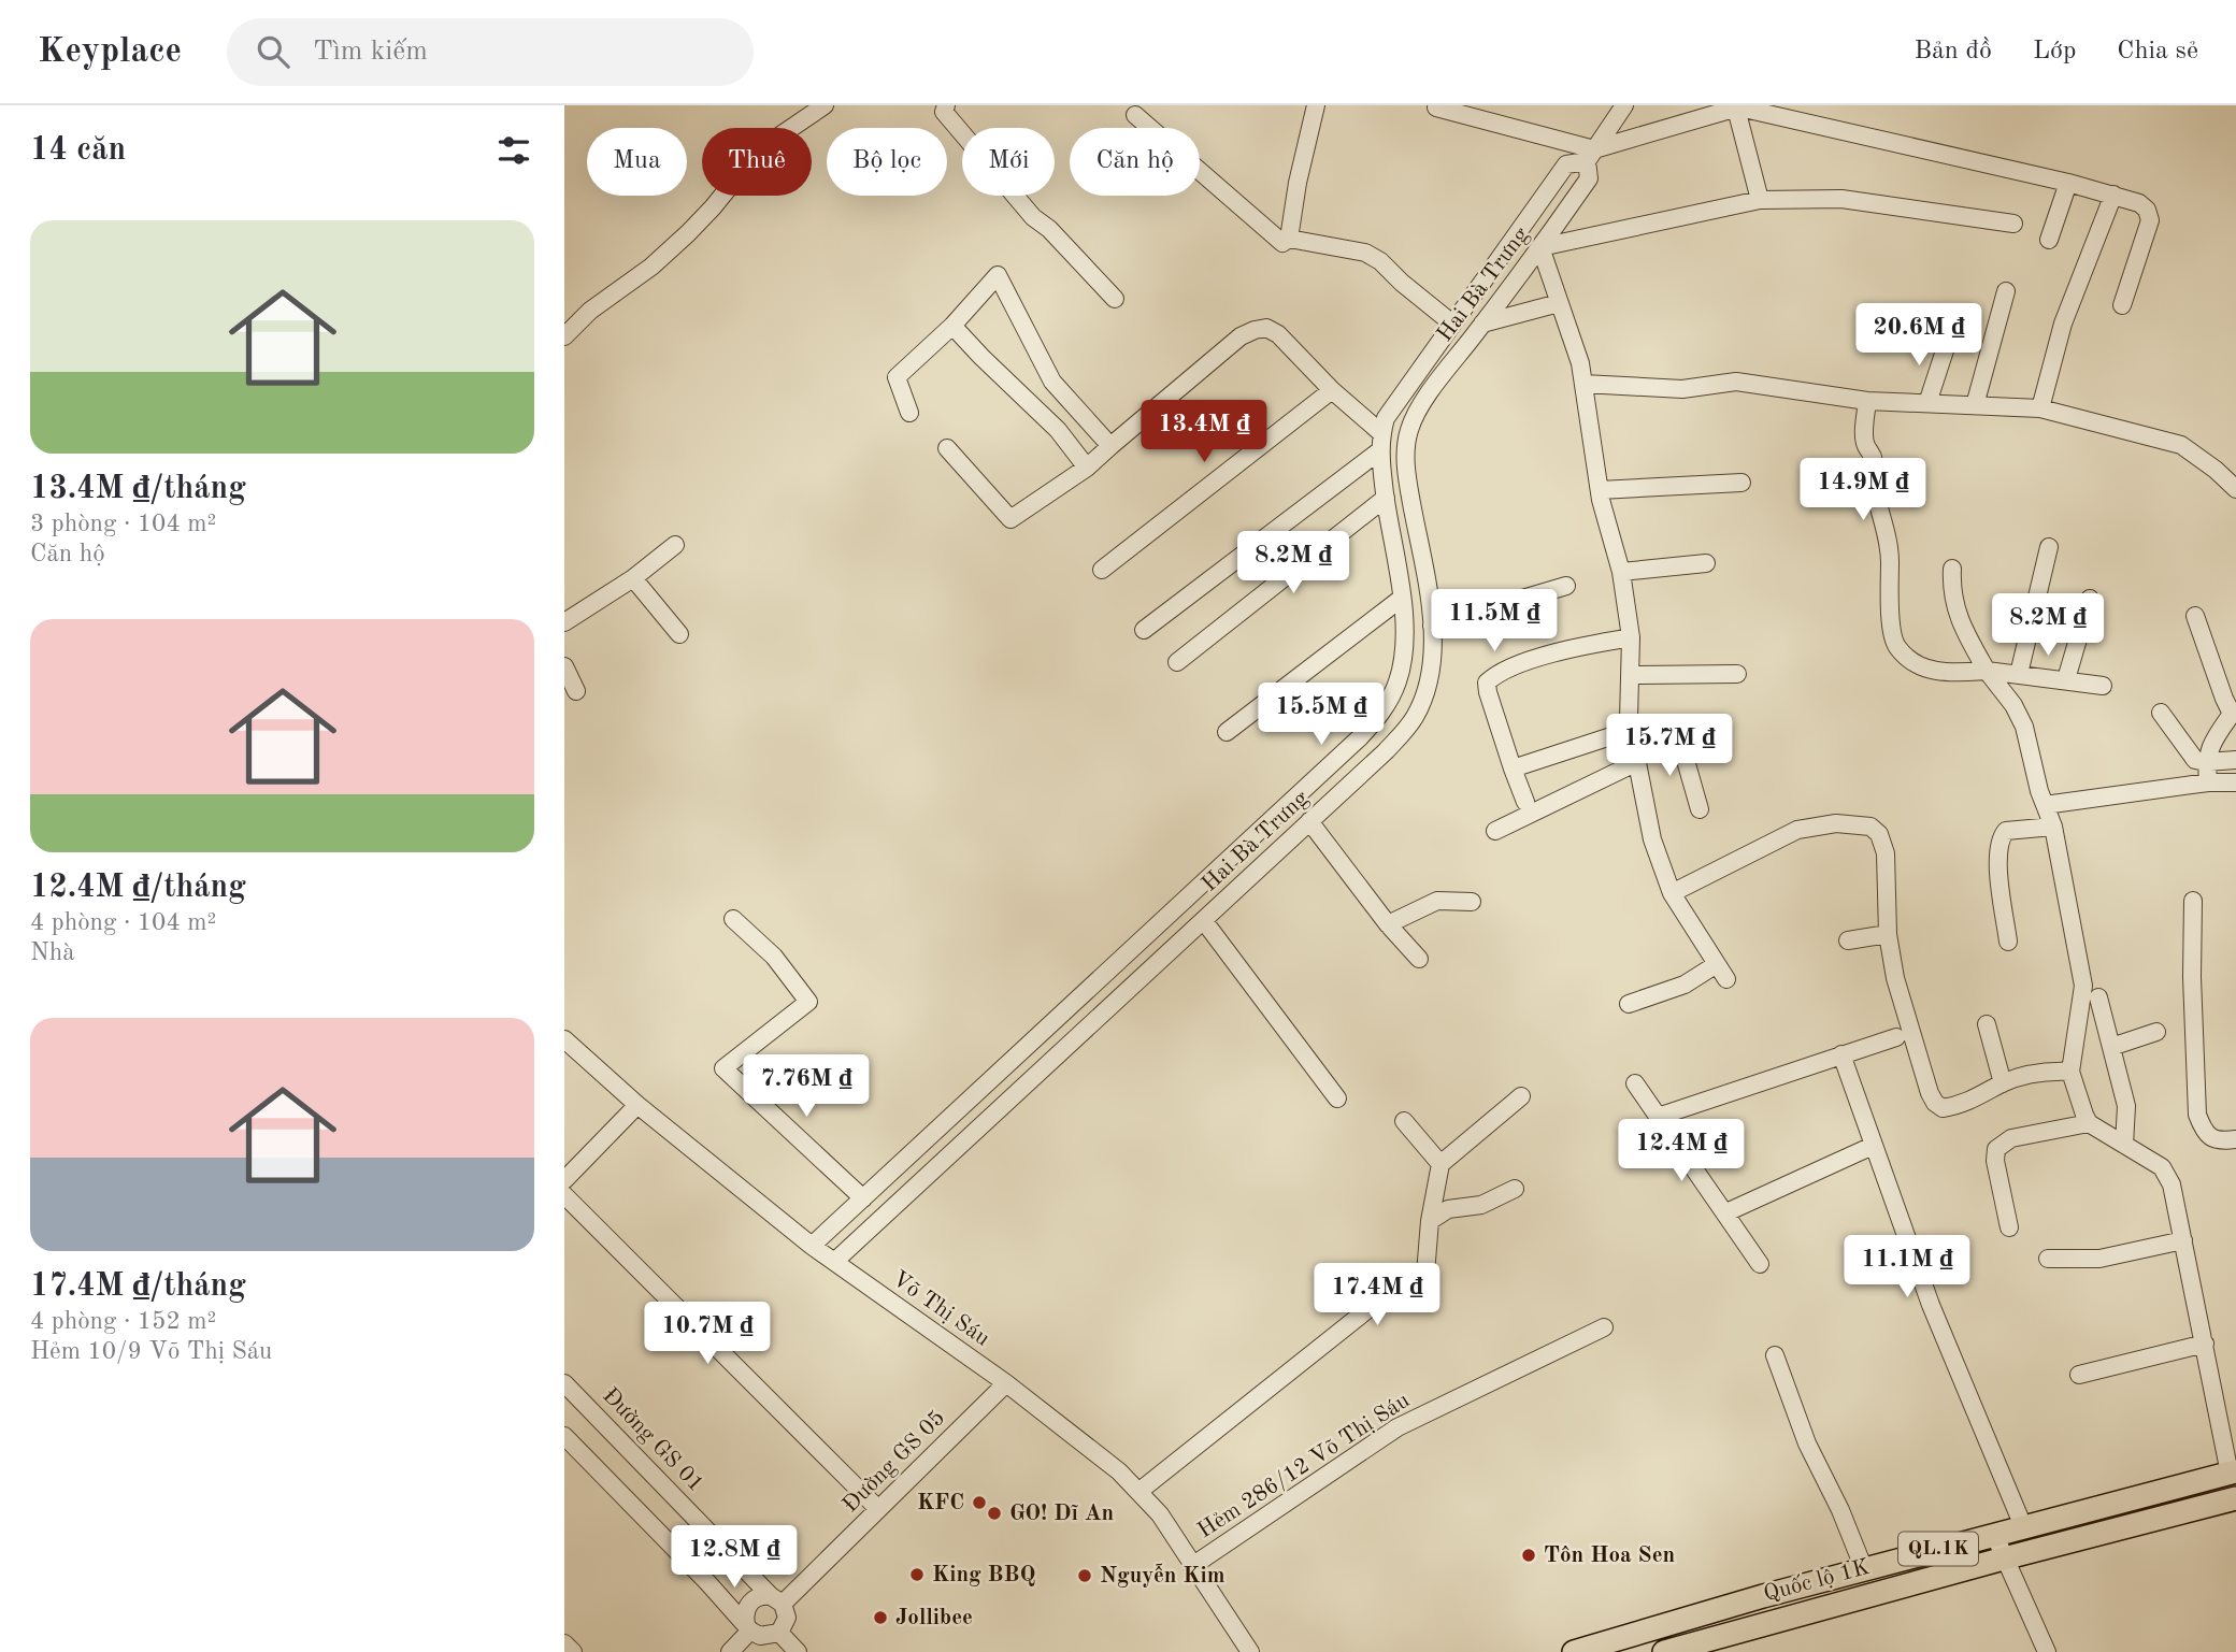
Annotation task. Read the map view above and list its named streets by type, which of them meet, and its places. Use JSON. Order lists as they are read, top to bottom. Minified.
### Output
{"streets":{"main road":["QL.1K","Quốc lộ 1K"],"street":["Hai Bà Trưng","Võ Thị Sáu","Đường GS 01","Đường GS 05","Hẻm 286/12 Võ Thị Sáu"]},"crossings":[["Hai Bà Trưng","Võ Thị Sáu"],["Võ Thị Sáu","Đường GS 05"],["Võ Thị Sáu","Hẻm 286/12 Võ Thị Sáu"],["Đường GS 01","Đường GS 05"]],"places":["KFC","GO! Dĩ An","Tôn Hoa Sen","King BBQ","Nguyễn Kim","Jollibee"],"page":{"header":"Keyplace","search":"Tìm kiếm","nav":["Bản đồ","Lớp","Chia sẻ"],"heading":"14 căn","chip":["Mua","Thuê","Bộ lọc","Mới","Căn hộ"],"list":[{"name":"13.4M ₫/tháng","note":"3 phòng · 104 m² · Căn hộ"},{"name":"12.4M ₫/tháng","note":"4 phòng · 104 m² · Nhà"},{"name":"17.4M ₫/tháng","note":"4 phòng · 152 m² · Hẻm 10/9 Võ Thị Sáu"}],"price":["20.6M ₫","13.4M ₫","14.9M ₫","8.2M ₫","11.5M ₫","8.2M ₫","15.5M ₫","15.7M ₫","7.76M ₫","12.4M ₫","11.1M ₫","17.4M ₫","10.7M ₫","12.8M ₫"]}}
